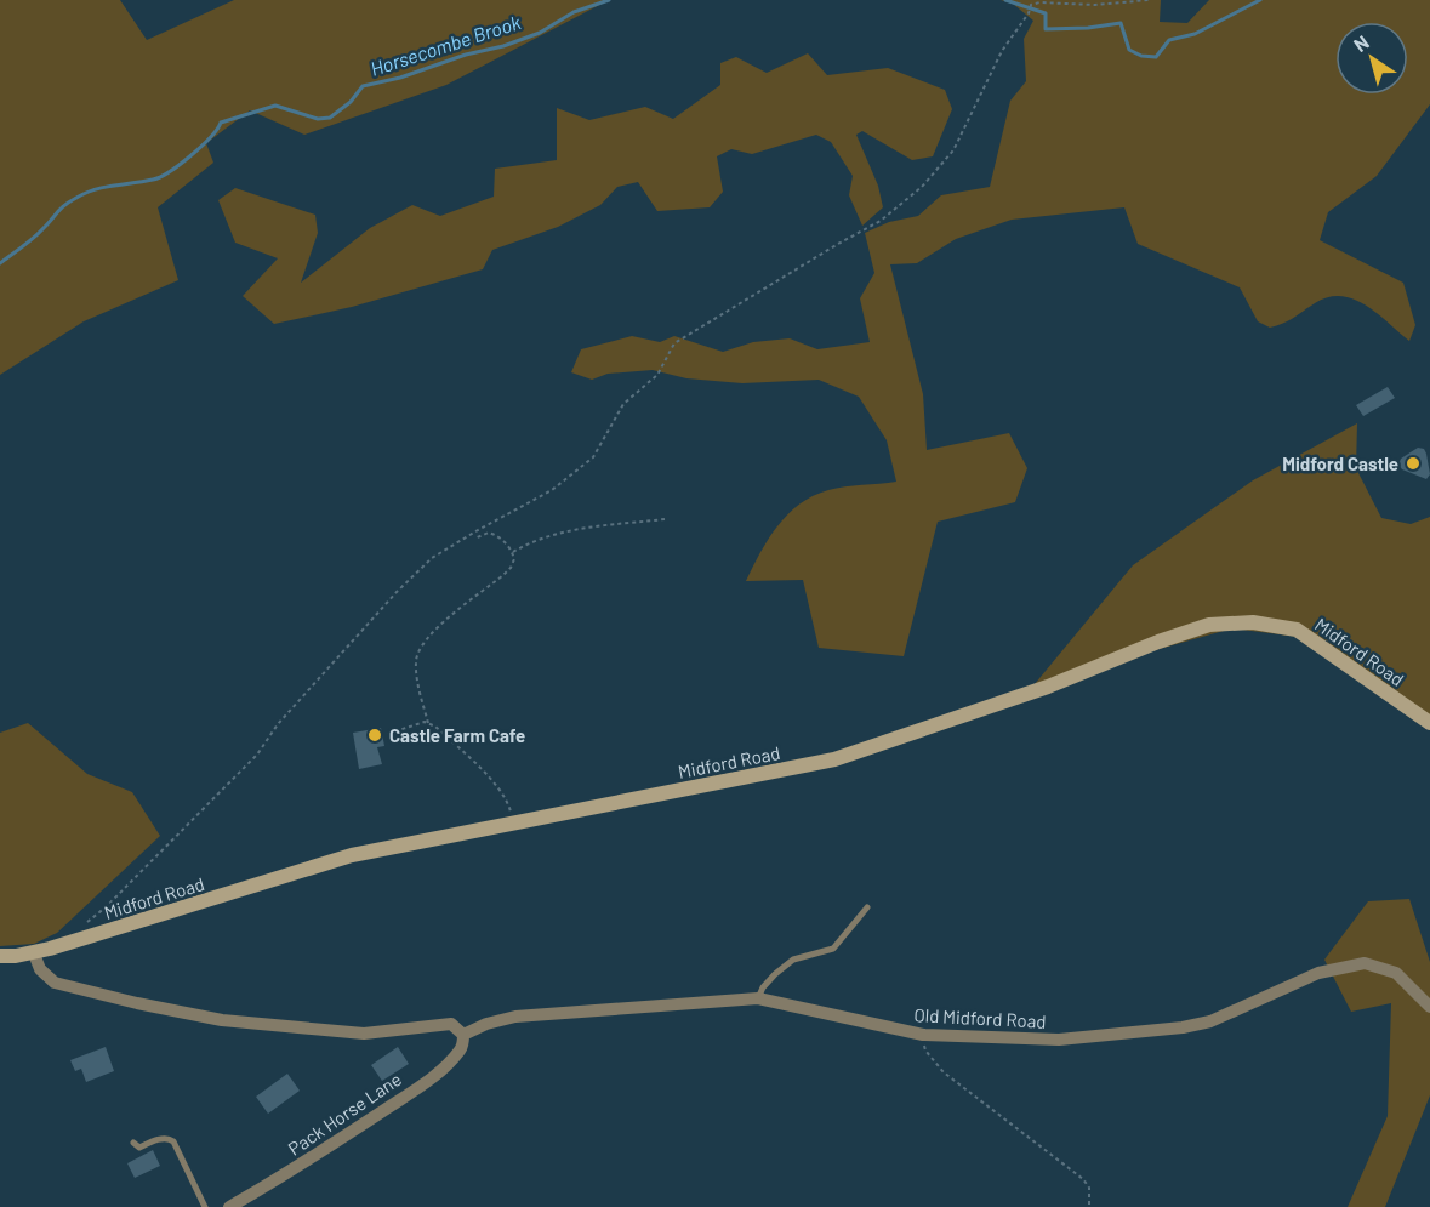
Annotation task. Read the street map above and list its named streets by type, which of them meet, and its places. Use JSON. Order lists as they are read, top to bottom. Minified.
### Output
{"streets":{"main road":["Midford Road"],"street":["Old Midford Road","Pack Horse Lane"]},"crossings":[["Old Midford Road","Pack Horse Lane"]],"water":["Horsecombe Brook"],"places":["Midford Castle","Castle Farm Cafe"],"north":"top left"}
